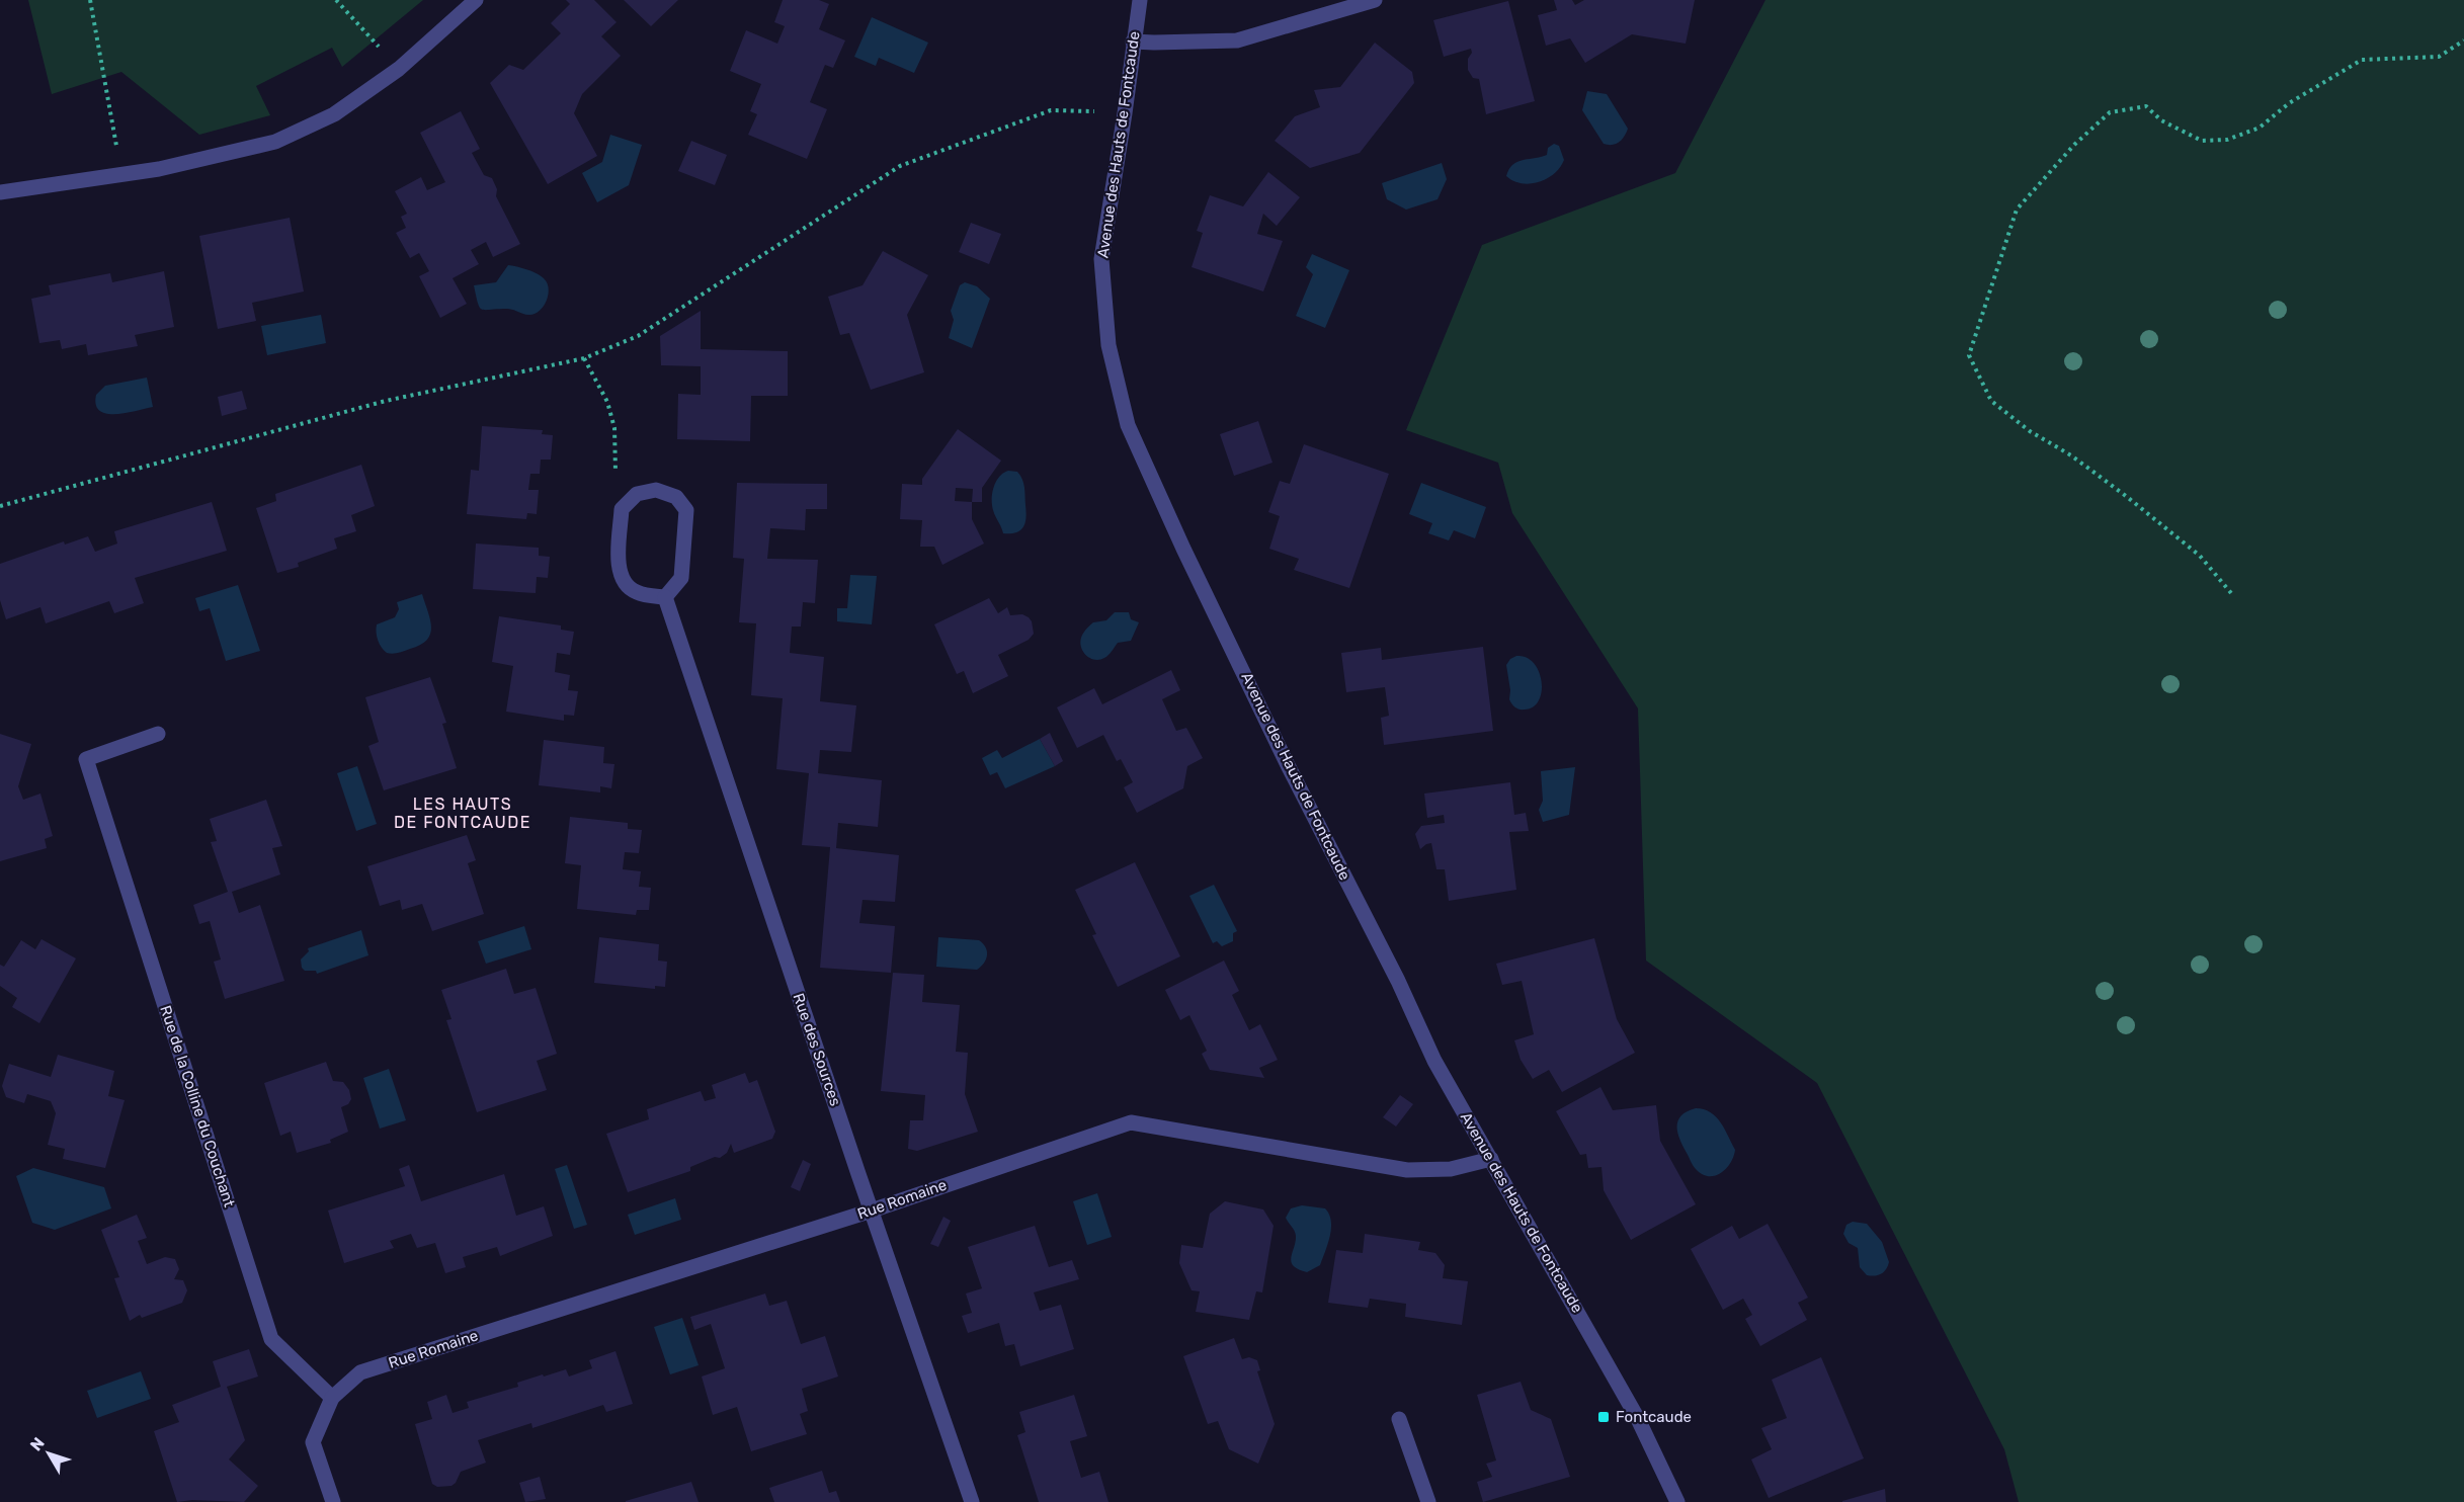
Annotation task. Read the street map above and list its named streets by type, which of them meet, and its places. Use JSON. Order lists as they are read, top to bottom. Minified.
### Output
{"streets":{"street":["Avenue des Hauts de Fontcaude","Rue des Sources","Rue de la Colline du Couchant","Rue Romaine"]},"crossings":[["Avenue des Hauts de Fontcaude","Rue Romaine"],["Rue des Sources","Rue Romaine"],["Rue de la Colline du Couchant","Rue Romaine"]],"districts":["LES HAUTS DE FONTCAUDE"],"places":{"transit":["Fontcaude"]},"north":"top left"}
